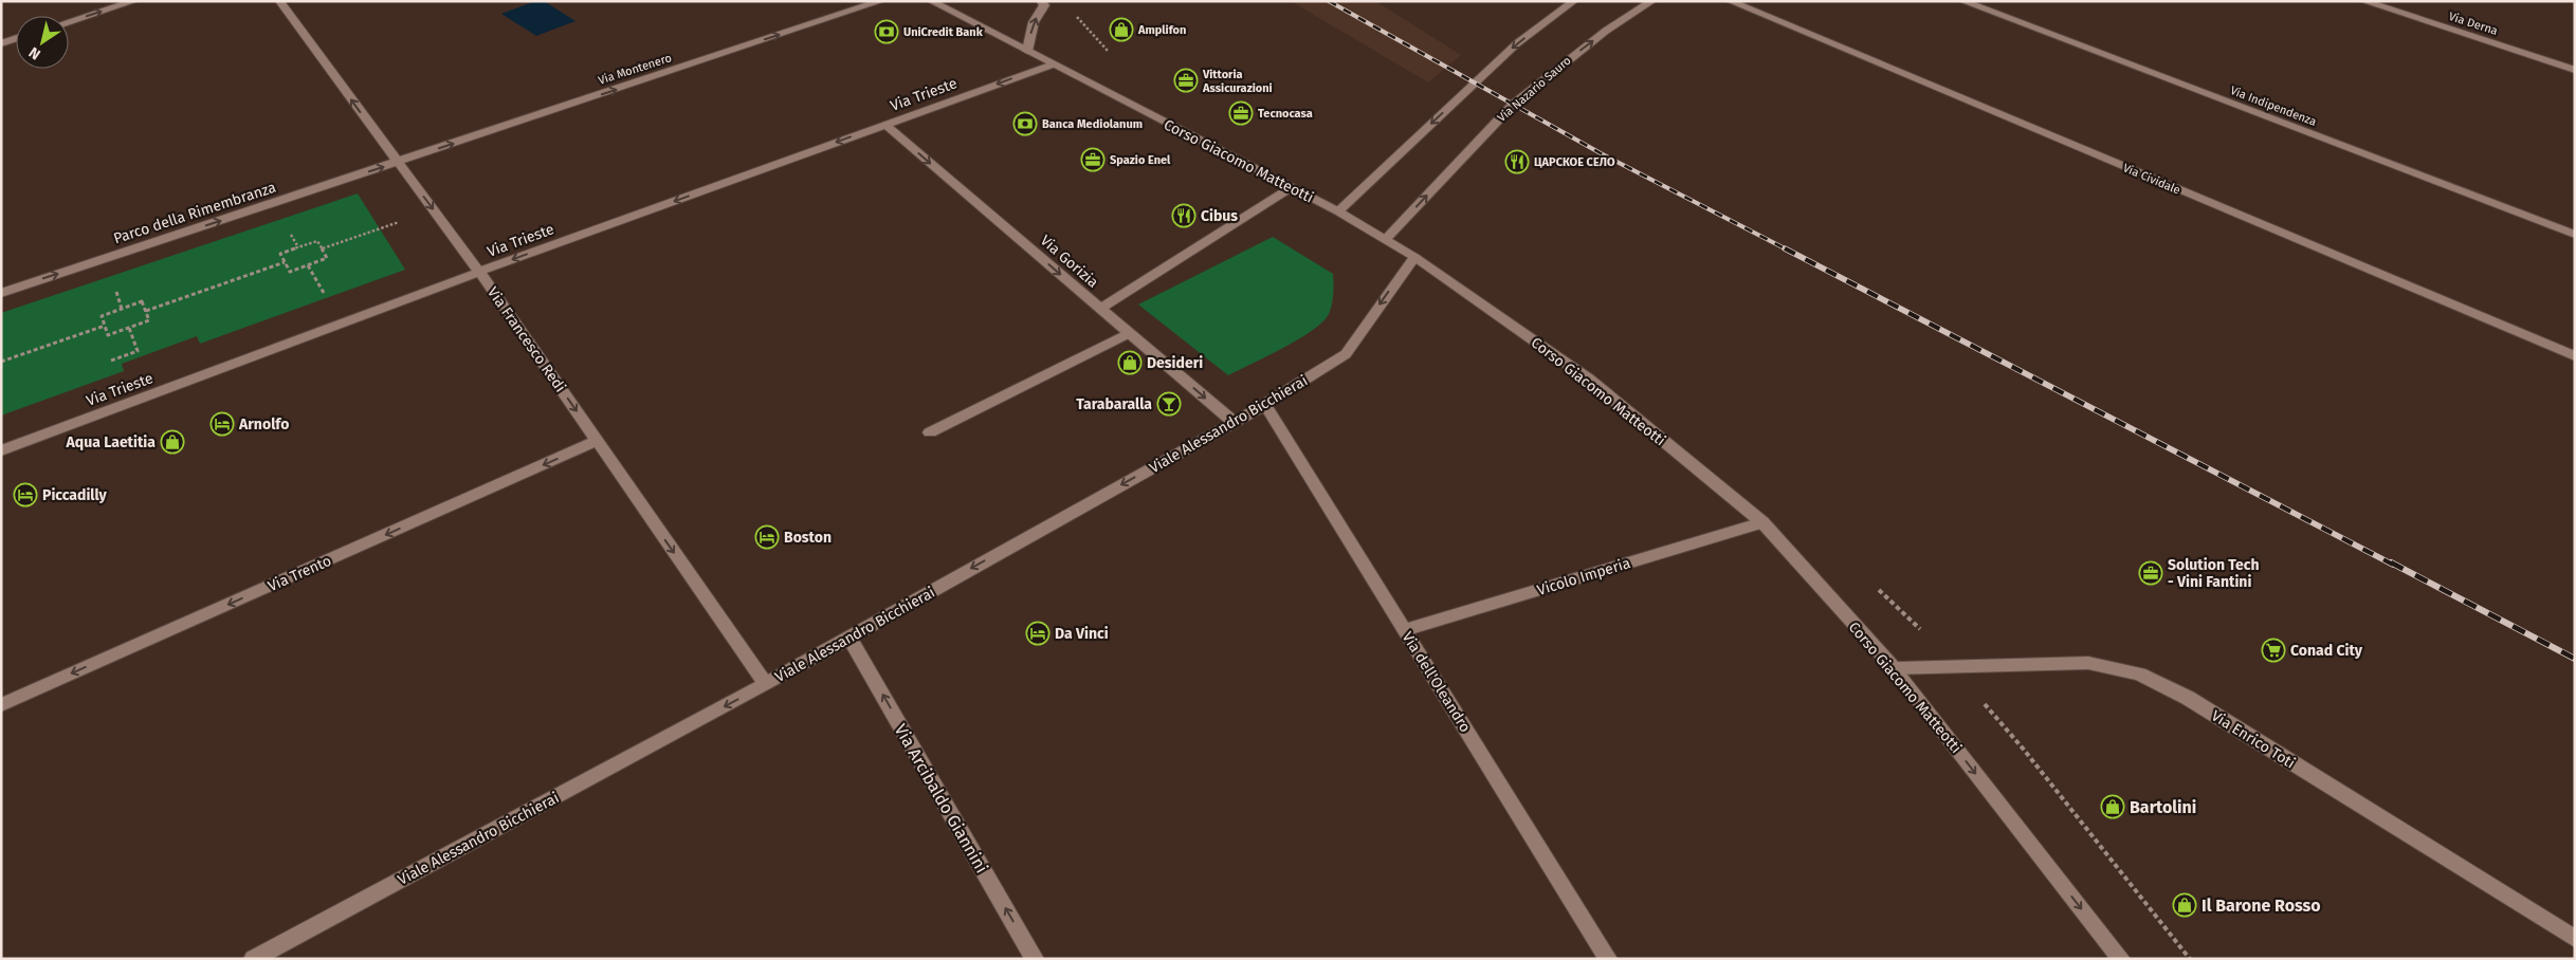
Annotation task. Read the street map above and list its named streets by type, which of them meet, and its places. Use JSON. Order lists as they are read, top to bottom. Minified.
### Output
{"streets":{"street":["Via Derna","Via Montenero","Via Nazario Sauro","Via Trieste","Via Indipendenza","Corso Giacomo Matteotti","Via Cividale","Parco della Rimembranza","Via Gorizia","Via Francesco Redi","Viale Alessandro Bicchierai","Via Trento","Vicolo Imperia","Via dell'Oleandro","Via Enrico Toti","Via Arcibaldo Giannini"]},"crossings":[["Via Montenero","Parco della Rimembranza"],["Via Montenero","Via Francesco Redi"],["Via Nazario Sauro","Corso Giacomo Matteotti"],["Via Trieste","Corso Giacomo Matteotti"],["Via Trieste","Via Gorizia"],["Via Trieste","Via Francesco Redi"],["Corso Giacomo Matteotti","Viale Alessandro Bicchierai"],["Corso Giacomo Matteotti","Vicolo Imperia"],["Corso Giacomo Matteotti","Via Enrico Toti"],["Parco della Rimembranza","Via Francesco Redi"],["Via Gorizia","Viale Alessandro Bicchierai"],["Via Francesco Redi","Viale Alessandro Bicchierai"],["Via Francesco Redi","Via Trento"],["Viale Alessandro Bicchierai","Via dell'Oleandro"],["Viale Alessandro Bicchierai","Via Arcibaldo Giannini"],["Vicolo Imperia","Via dell'Oleandro"]],"one_way":["Via Montenero","Via Trieste","Parco della Rimembranza","Via Gorizia","Viale Alessandro Bicchierai","Via Trento","Via Arcibaldo Giannini"],"places":{"shop":["Amplifon","Desideri","Aqua Laetitia","Bartolini","Il Barone Rosso"],"bank":["UniCredit Bank","Banca Mediolanum"],"office":["Vittoria Assicurazioni","Tecnocasa","Spazio Enel","Solution Tech - Vini Fantini"],"restaurant":["ЦАРСКОЕ СЕЛО","Cibus"],"bar":["Tarabaralla"],"hotel":["Arnolfo","Piccadilly","Boston","Da Vinci"],"supermarket":["Conad City"]},"north":"bottom left"}
